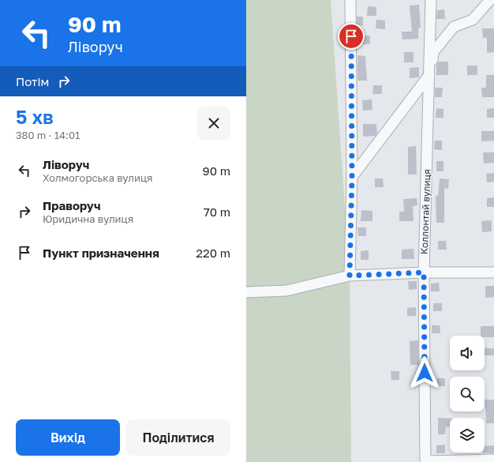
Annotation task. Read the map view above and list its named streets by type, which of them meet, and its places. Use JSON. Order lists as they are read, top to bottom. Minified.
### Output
{"streets":{"street":["Коллонтай вулиця"]},"page":{"turn":["90 m","Ліворуч"],"then":"Потім","heading":["5 хв","380 m · 14:01"],"list":[{"name":"Ліворуч","note":"Холмогорська вулиця","value":"90 m"},{"name":"Праворуч","note":"Юридична вулиця","value":"70 m"},{"name":"Пункт призначення","value":"220 m"}],"buttons":["Вихід","Поділитися"]}}
